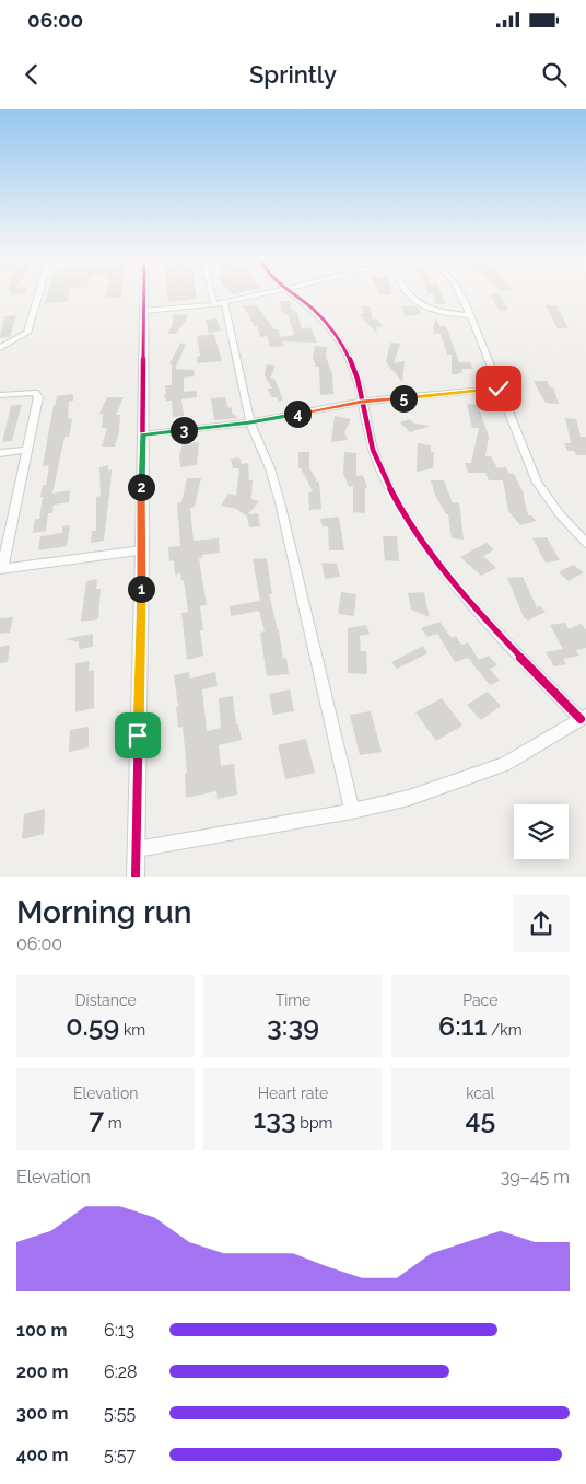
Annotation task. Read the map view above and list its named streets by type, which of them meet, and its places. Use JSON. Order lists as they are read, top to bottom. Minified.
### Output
{"page":{"status":"06:00","header":"Sprintly","pins":["5","4","3","2","1"],"heading":["Morning run","06:00"],"stats":[["Distance","0.59 km"],["Time","3:39"],["Pace","6:11 /km"],["Elevation","7 m"],["Heart rate","133 bpm"],["kcal","45"]],"chart":["Elevation","39–45 m"],"list":[{"name":"100 m","note":"6:13"},{"name":"200 m","note":"6:28"},{"name":"300 m","note":"5:55"},{"name":"400 m","note":"5:57"}]}}
